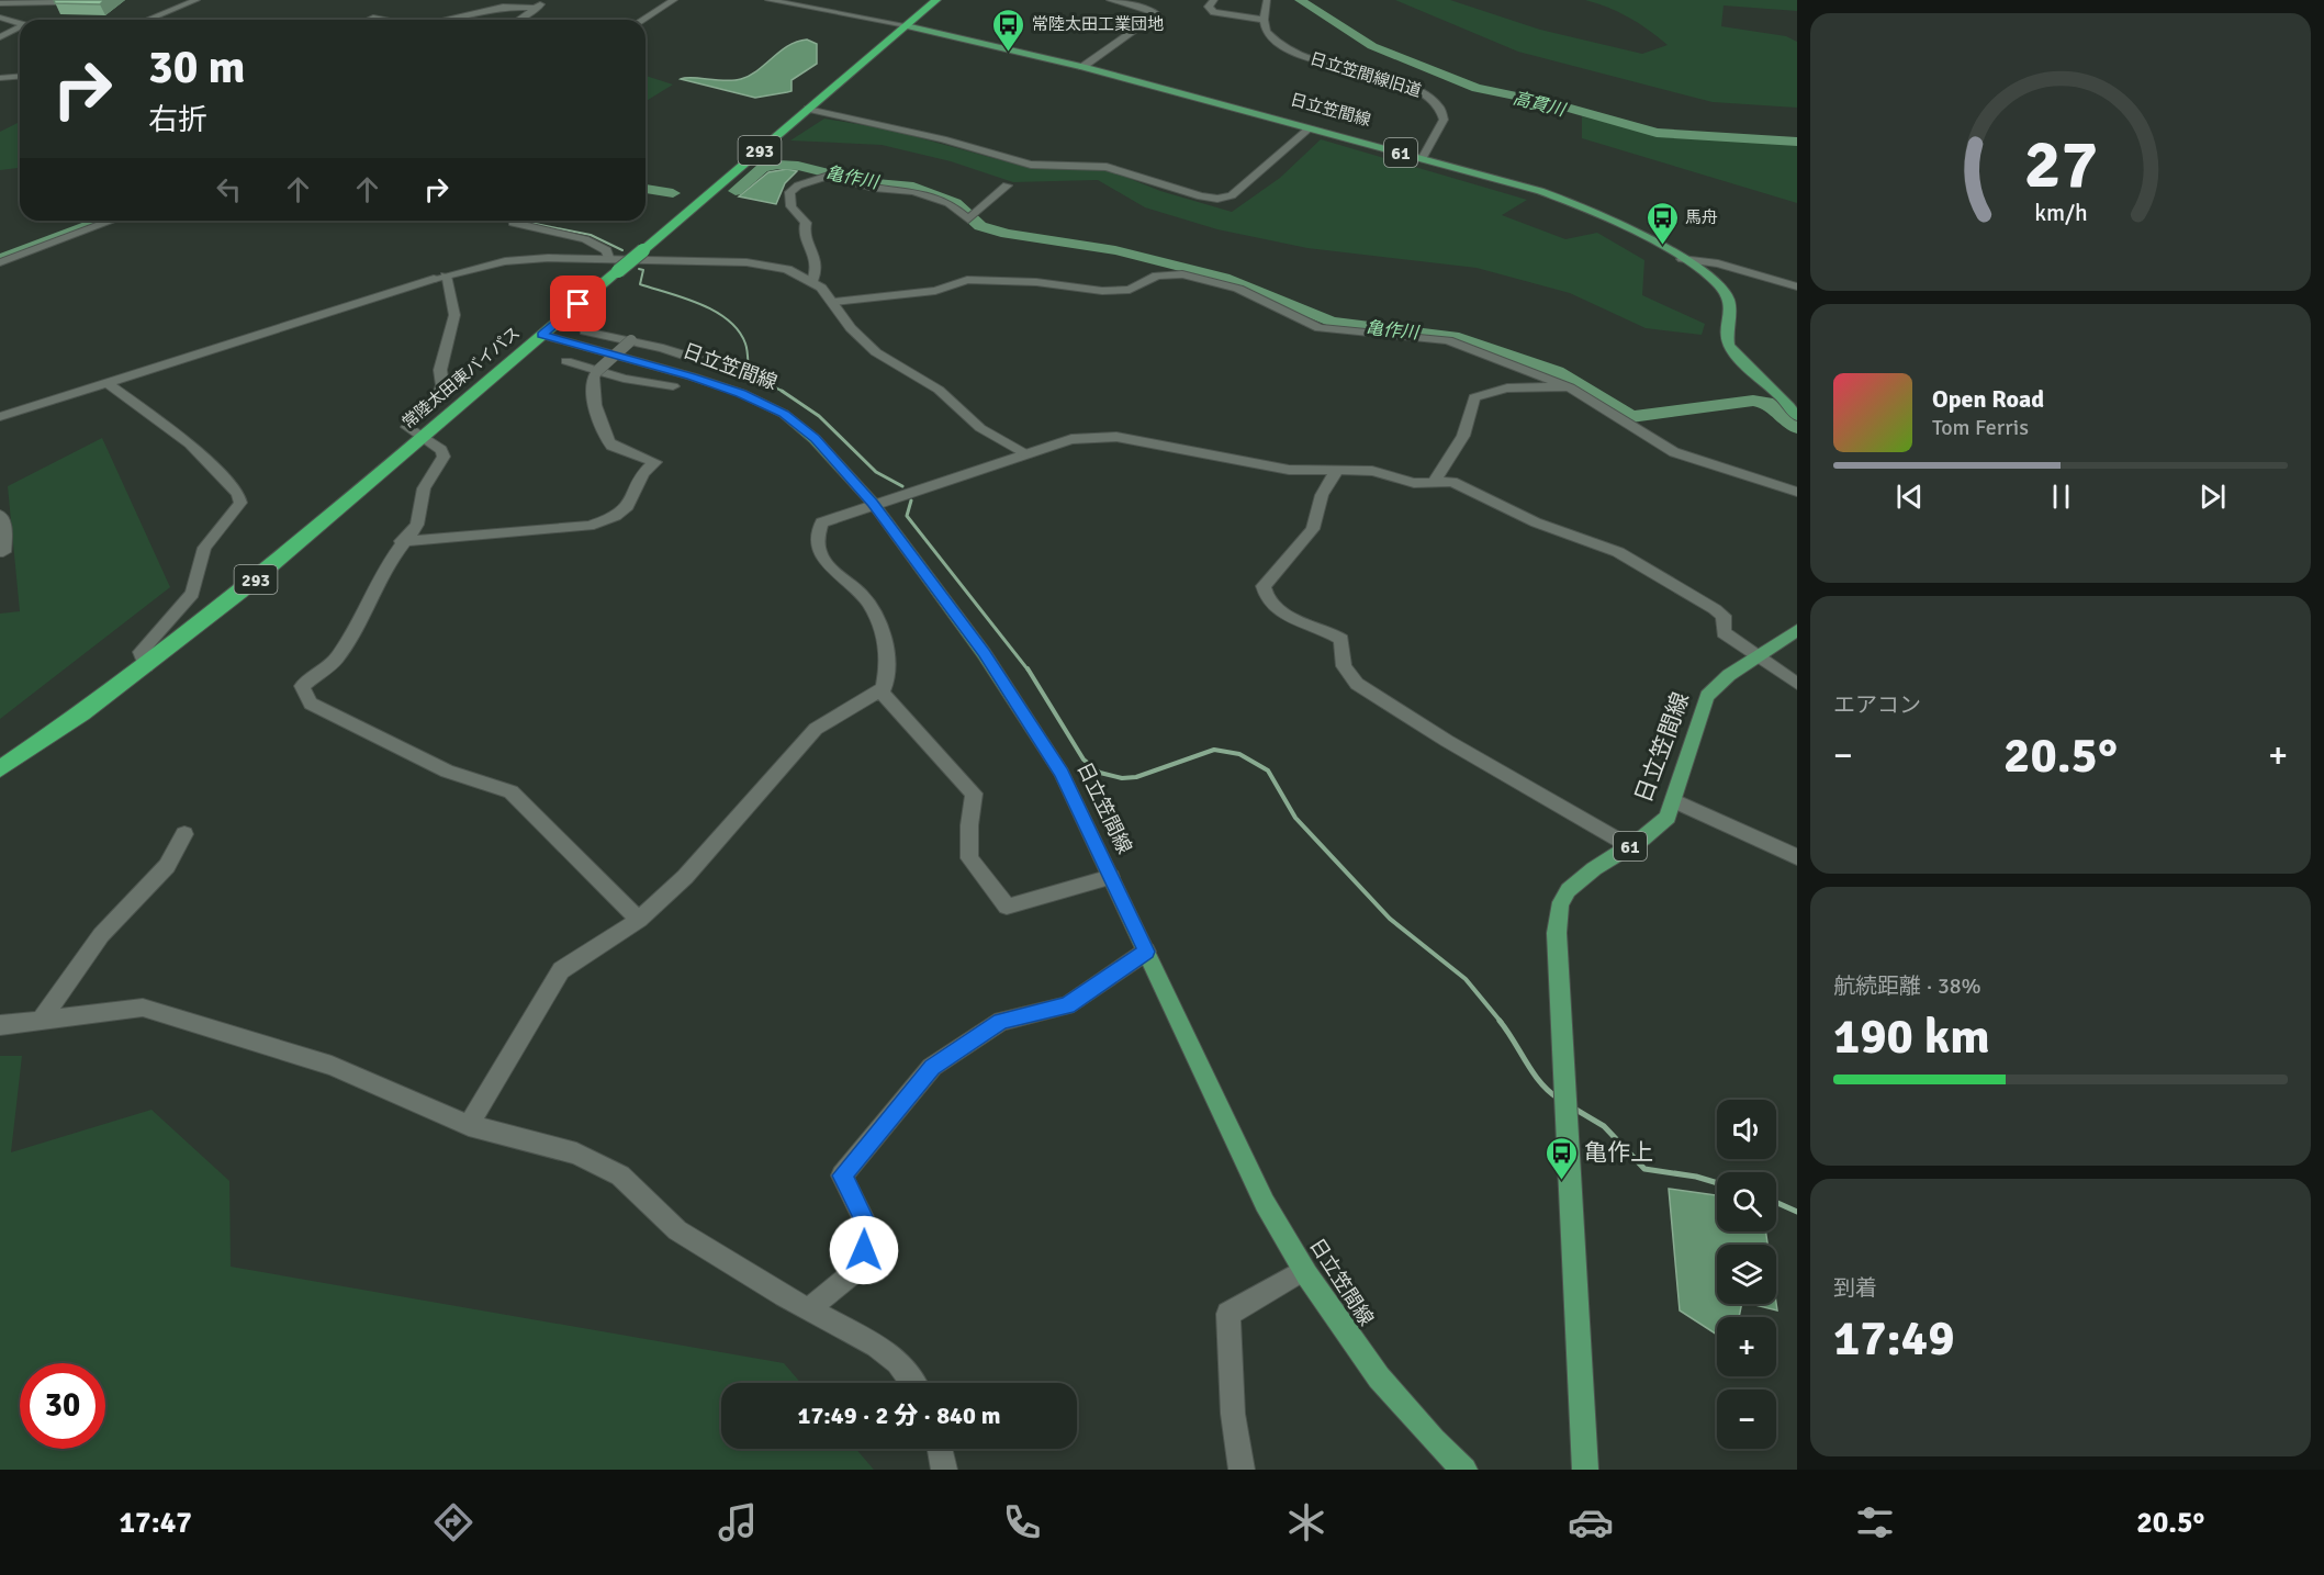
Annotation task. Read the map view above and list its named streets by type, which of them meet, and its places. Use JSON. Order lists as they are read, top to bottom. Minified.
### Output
{"streets":{"highway":["293","常陸太田東バイパス"],"main road":["日立笠間線","61"],"street":["日立笠間線旧道"]},"crossings":[["日立笠間線旧道","日立笠間線"],["日立笠間線","常陸太田東バイパス"]],"water":["高貫川","亀作川"],"places":{"bus stop":["常陸太田工業団地","馬舟","亀作上"]},"page":{"turn":["30 m","右折"],"song":["Open Road","Tom Ferris"],"tile":["エアコン",["航続距離 · 38%","190 km"],["到着","17:49"]],"heat":["−","20.5°","+"],"map_buttons":["+","−"],"limit":"30","trip":"17:49 · 2 分 · 840 m","tabs":["17:47","20.5°"],"gauge":["27","km/h"]}}
